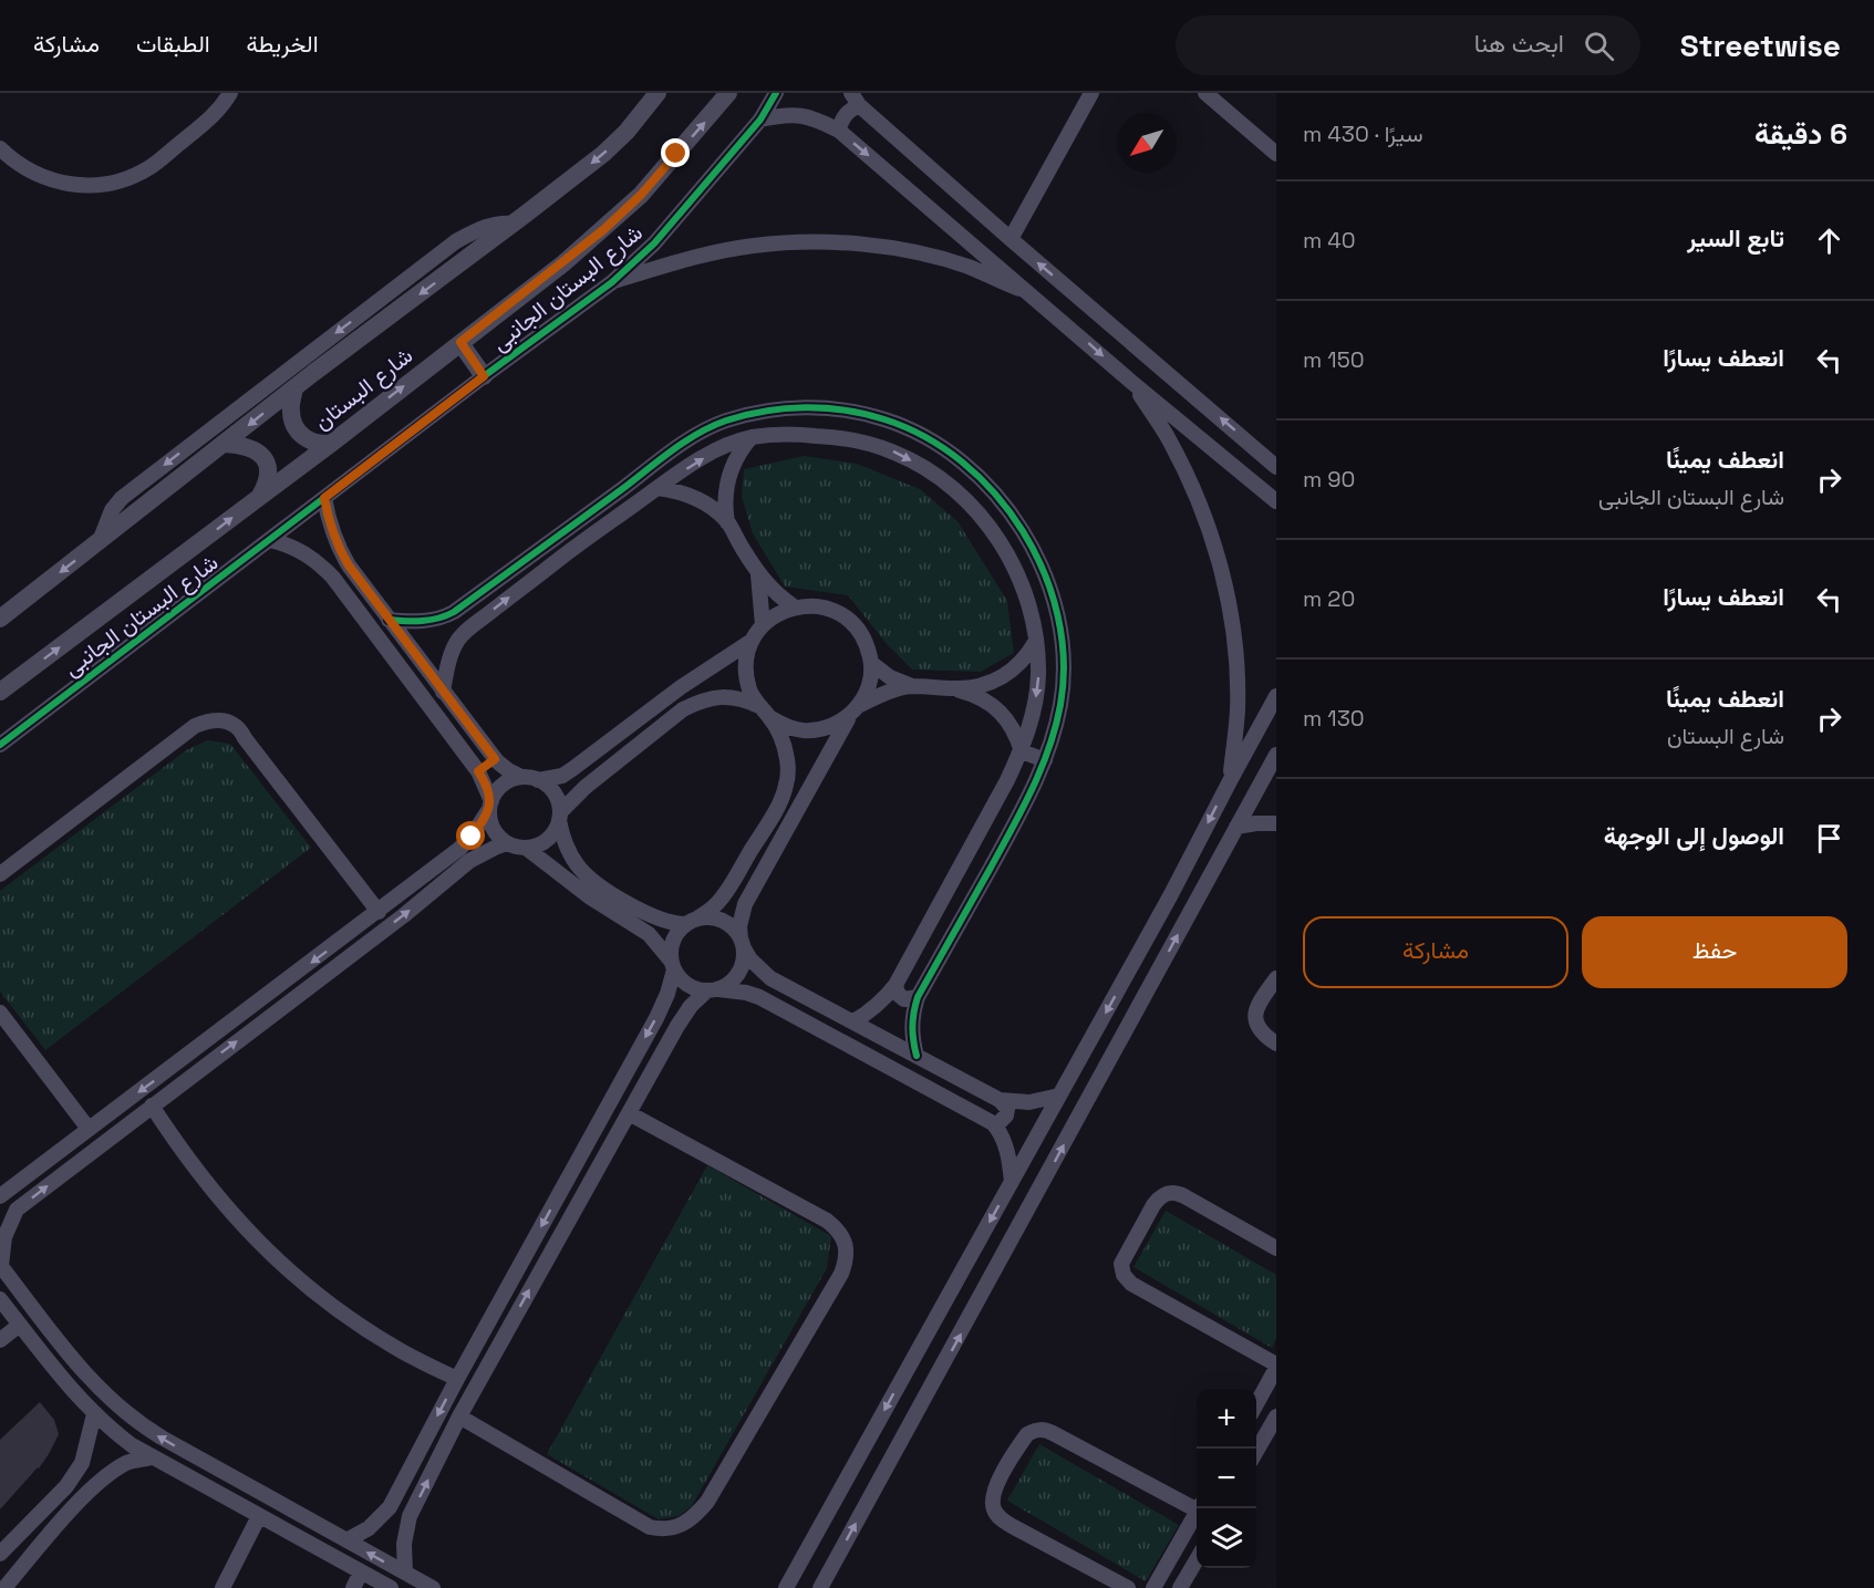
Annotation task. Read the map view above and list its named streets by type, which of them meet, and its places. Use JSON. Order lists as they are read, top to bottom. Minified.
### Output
{"streets":{"street":["شارع البستان الجانبى","شارع البستان"]},"north":"bottom left","page":{"header":"Streetwise","search":"ابحث هنا","nav":["الخريطة","الطبقات","مشاركة"],"heading":["6 دقيقة","سيرًا · 430 m"],"list":[["تابع السير","40 m"],["انعطف يسارًا","150 m"],["انعطف يمينًا","شارع البستان الجانبى","90 m"],["انعطف يسارًا","20 m"],["انعطف يمينًا","شارع البستان","130 m"],"الوصول إلى الوجهة"],"buttons":["حفظ","مشاركة"],"map_buttons":["+","−"]}}
